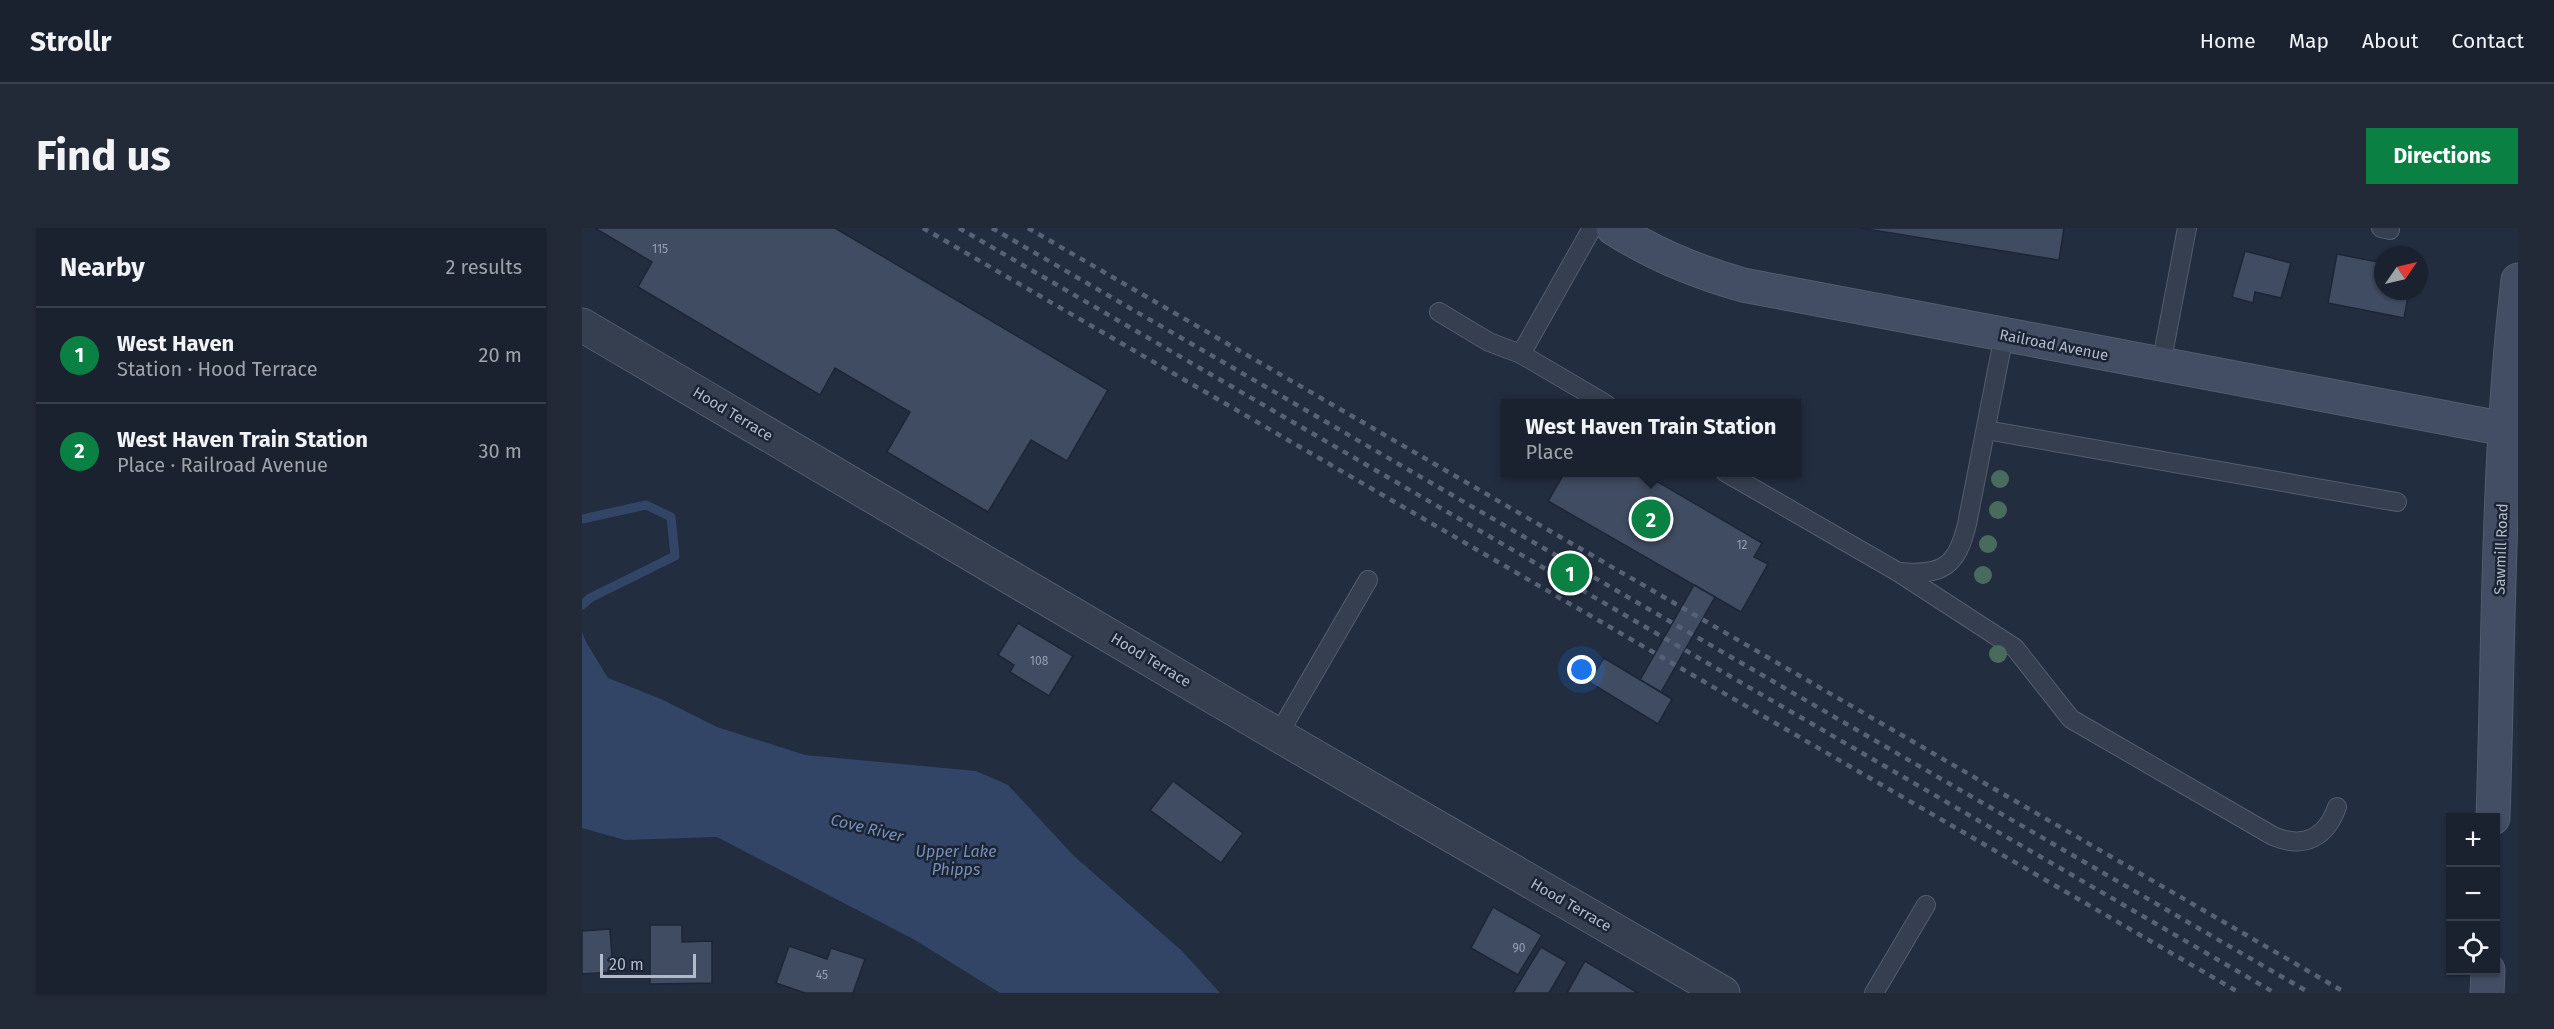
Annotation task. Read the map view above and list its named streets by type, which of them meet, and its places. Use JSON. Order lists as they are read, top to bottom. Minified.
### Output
{"streets":{"street":["Railroad Avenue","Hood Terrace","Sawmill Road"]},"crossings":[["Railroad Avenue","Sawmill Road"]],"water":["Cove River","Upper Lake Phipps"],"house_numbers":["115","12","108","90","45"],"scale_bar":"20 m","north":"top right","page":{"header":"Strollr","nav":["Home","Map","About","Contact"],"buttons":"Directions","title":"Find us","heading":["Nearby","2 results"],"list":[{"mark":"1","name":"West Haven","note":"Station · Hood Terrace","value":"20 m"},{"mark":"2","name":"West Haven Train Station","note":"Place · Railroad Avenue","value":"30 m"}],"popup":["West Haven Train Station","Place"],"pins":["2","1"],"map_buttons":["+","−"],"scale":"20 m"}}
